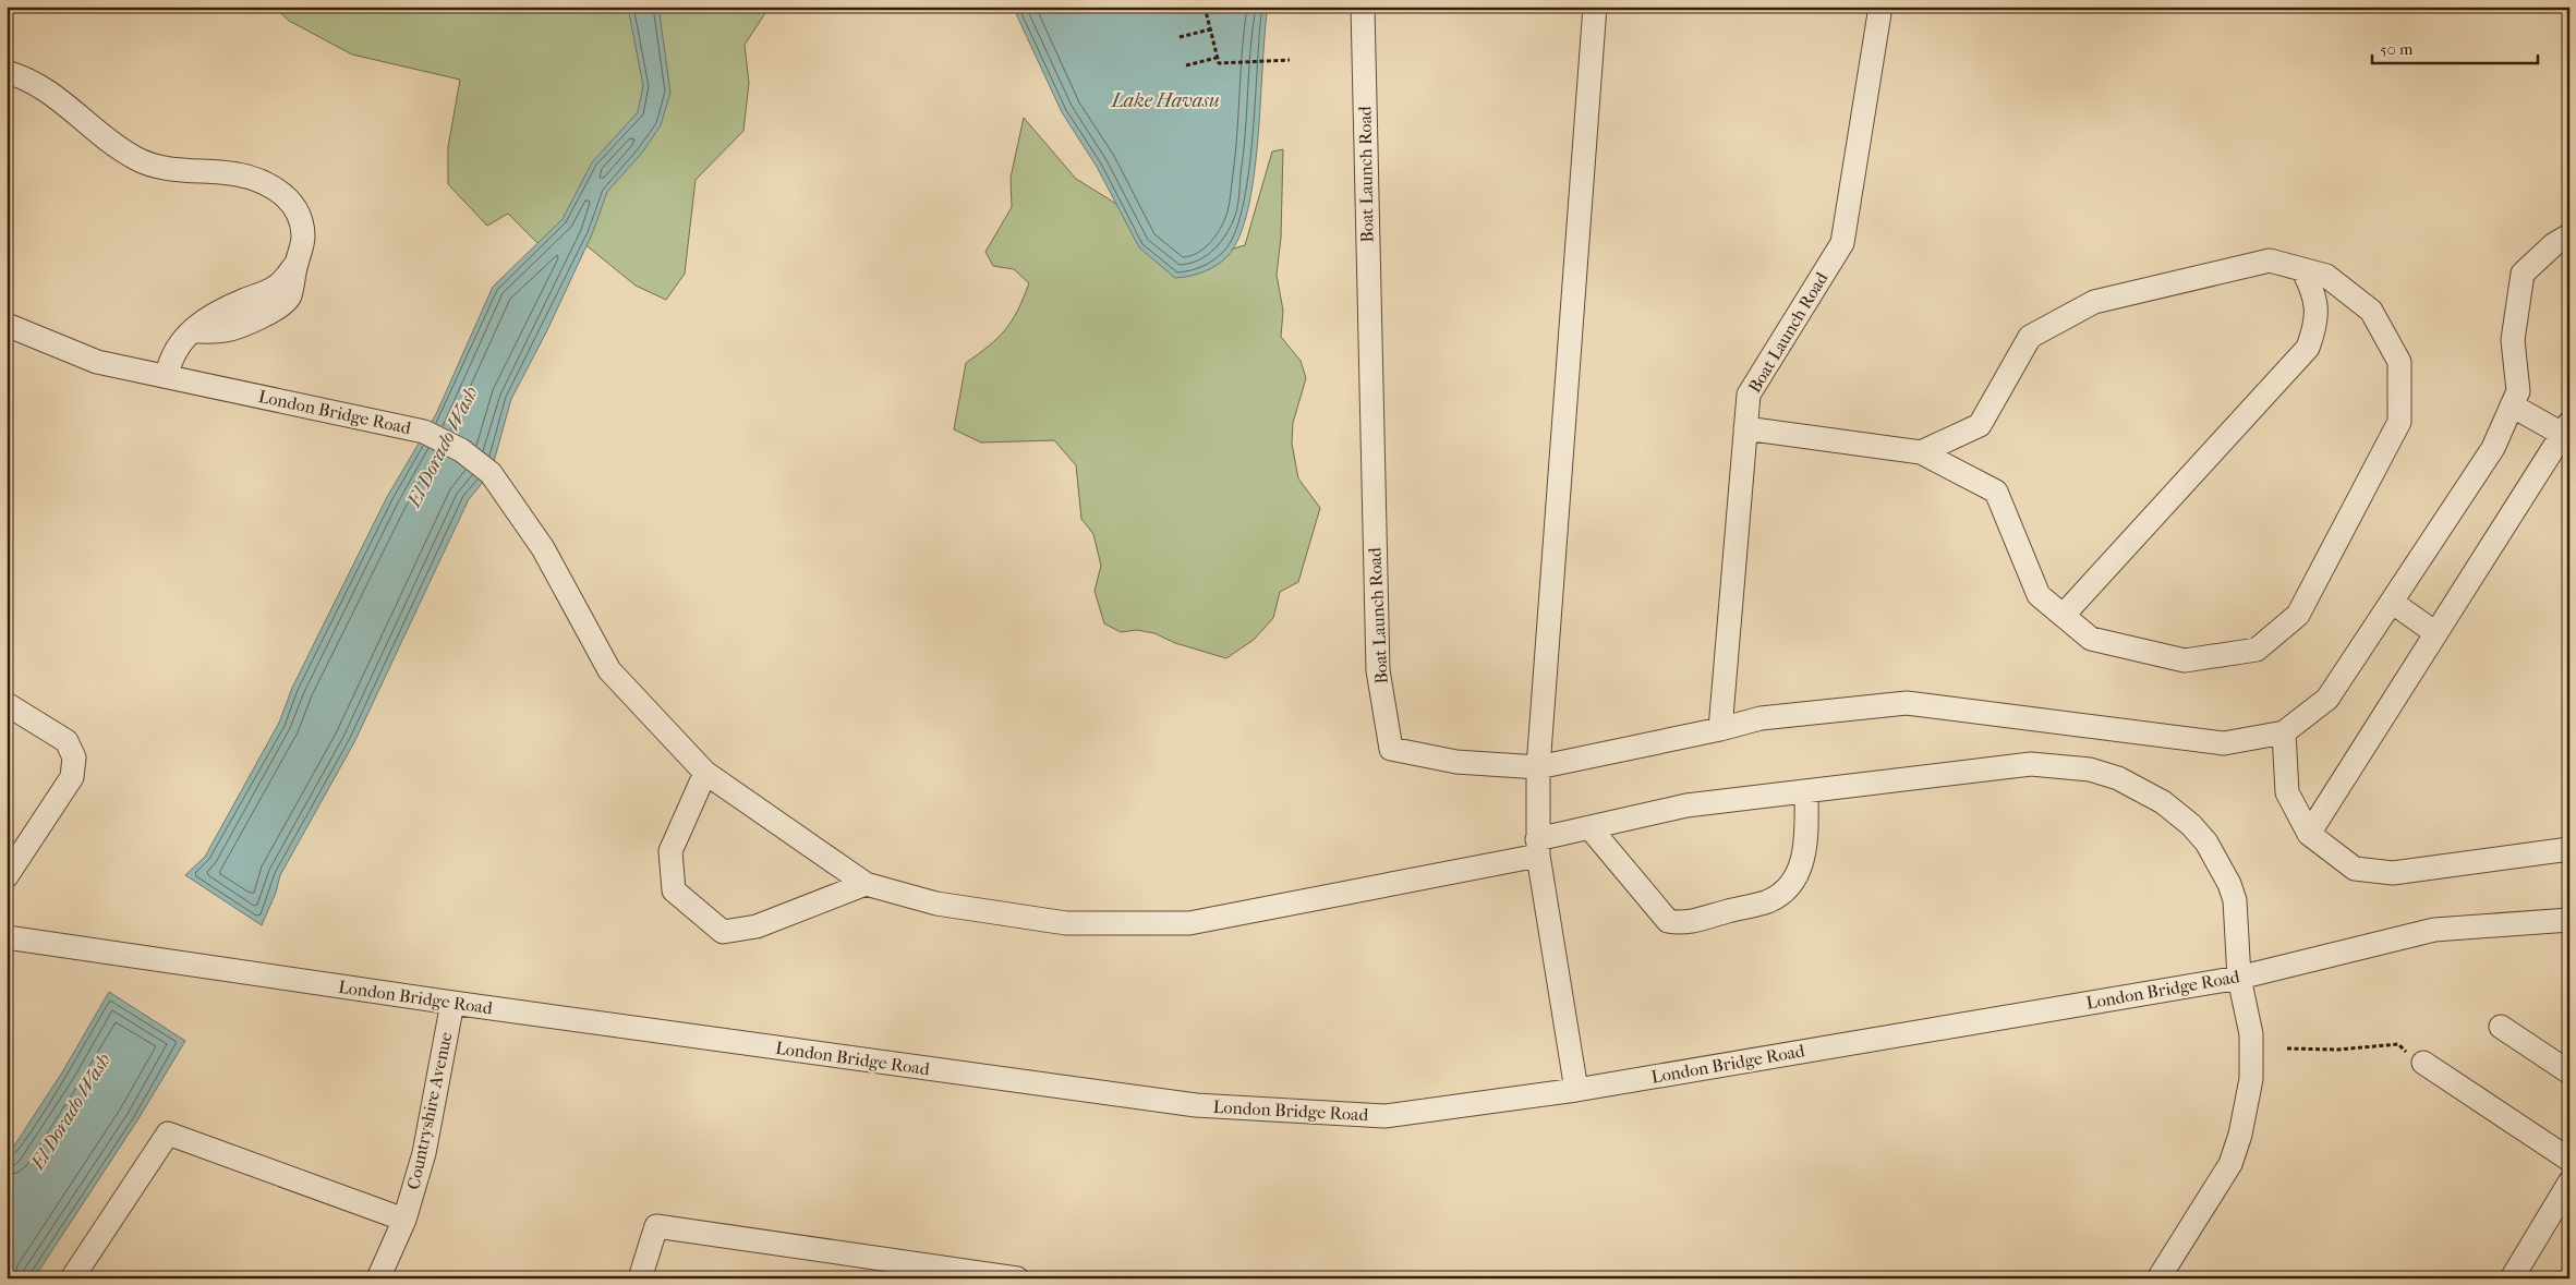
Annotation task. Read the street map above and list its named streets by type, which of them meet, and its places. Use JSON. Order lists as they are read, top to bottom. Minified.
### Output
{"streets":{"street":["Boat Launch Road","London Bridge Road","Countryshire Avenue"]},"crossings":[["London Bridge Road","Countryshire Avenue"]],"water":["Lake Havasu","El Dorado Wash"],"scale_bar":"50 m"}
